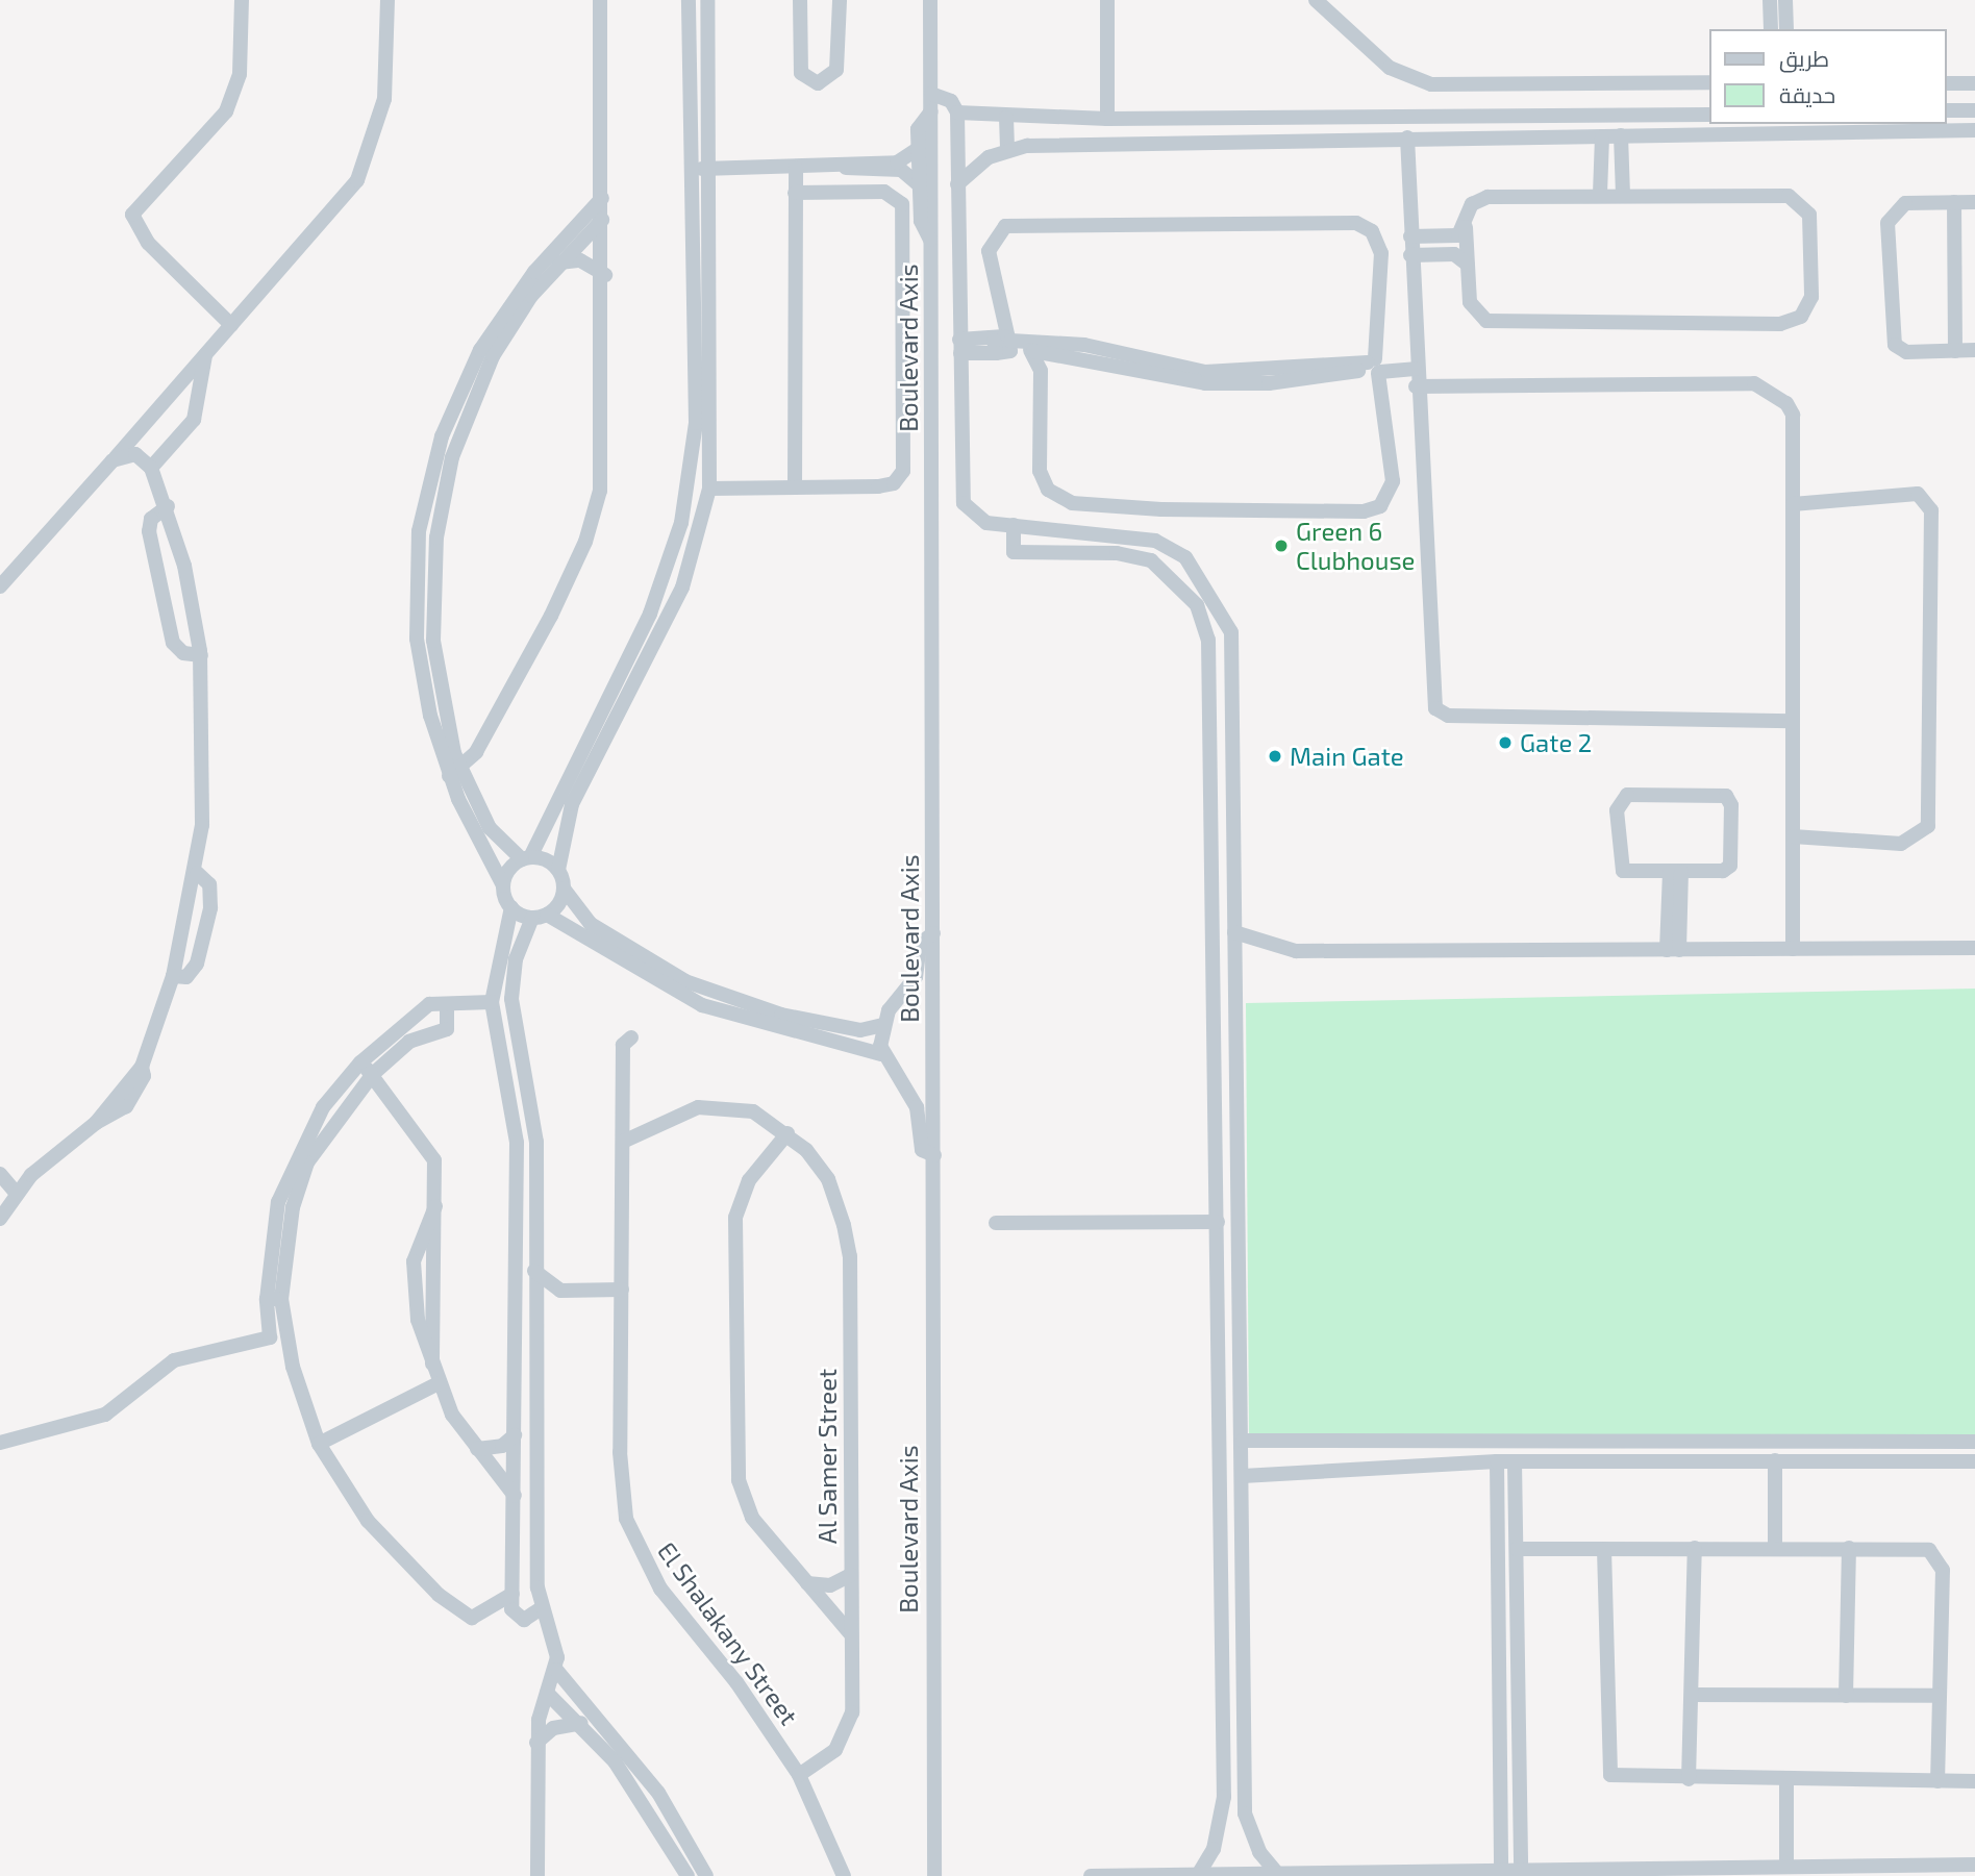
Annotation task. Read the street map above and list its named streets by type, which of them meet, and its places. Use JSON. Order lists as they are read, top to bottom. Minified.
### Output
{"streets":{"street":["Boulevard Axis","Al Samer Street","El Shalakany Street"]},"crossings":[["Al Samer Street","El Shalakany Street"]],"places":["Green 6 Clubhouse","Gate 2","Main Gate"],"legend":["طريق","حديقة"]}
